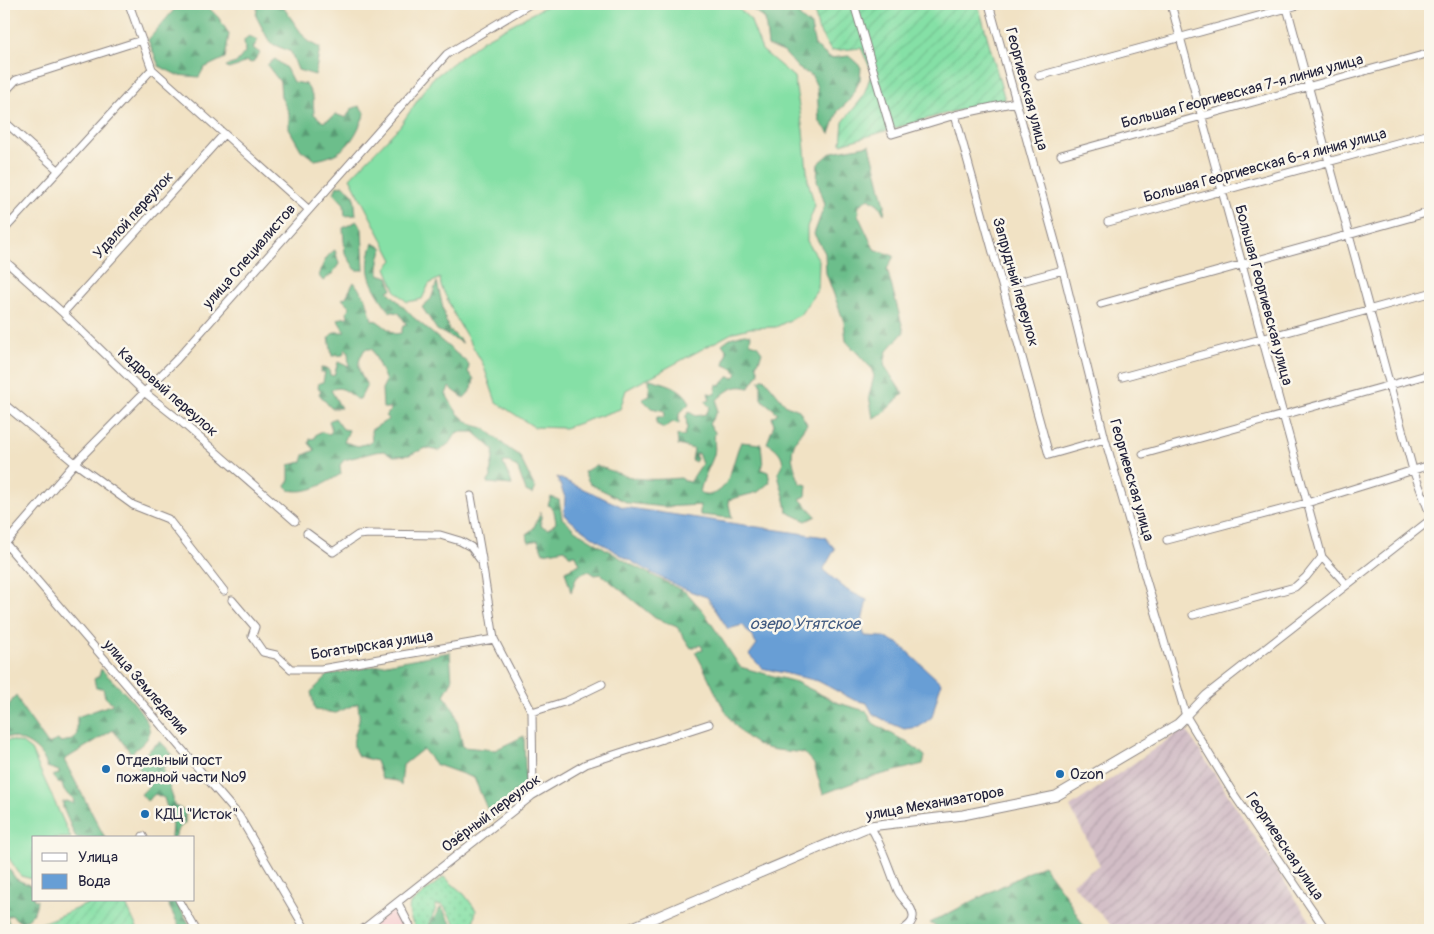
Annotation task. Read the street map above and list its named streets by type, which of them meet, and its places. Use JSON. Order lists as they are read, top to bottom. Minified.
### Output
{"streets":{"street":["Георгиевская улица","Большая Георгиевская 7-я линия улица","Большая Георгиевская 6-я линия улица","Удалой переулок","улица Специалистов","Запрудный переулок","Большая Георгиевская улица","Кадровый переулок","Богатырская улица","улица Земледелия","улица Механизаторов","Озёрный переулок"]},"crossings":[["Георгиевская улица","Запрудный переулок"],["Георгиевская улица","улица Механизаторов"],["Большая Георгиевская 7-я линия улица","Большая Георгиевская улица"],["Большая Георгиевская 6-я линия улица","Большая Георгиевская улица"],["Удалой переулок","Кадровый переулок"],["улица Специалистов","Кадровый переулок"],["улица Специалистов","улица Земледелия"]],"water":["озеро Утятское"],"places":["Отдельный пост пожарной части №9","Ozon","КДЦ \"Исток\""],"legend":["Улица","Вода"]}
